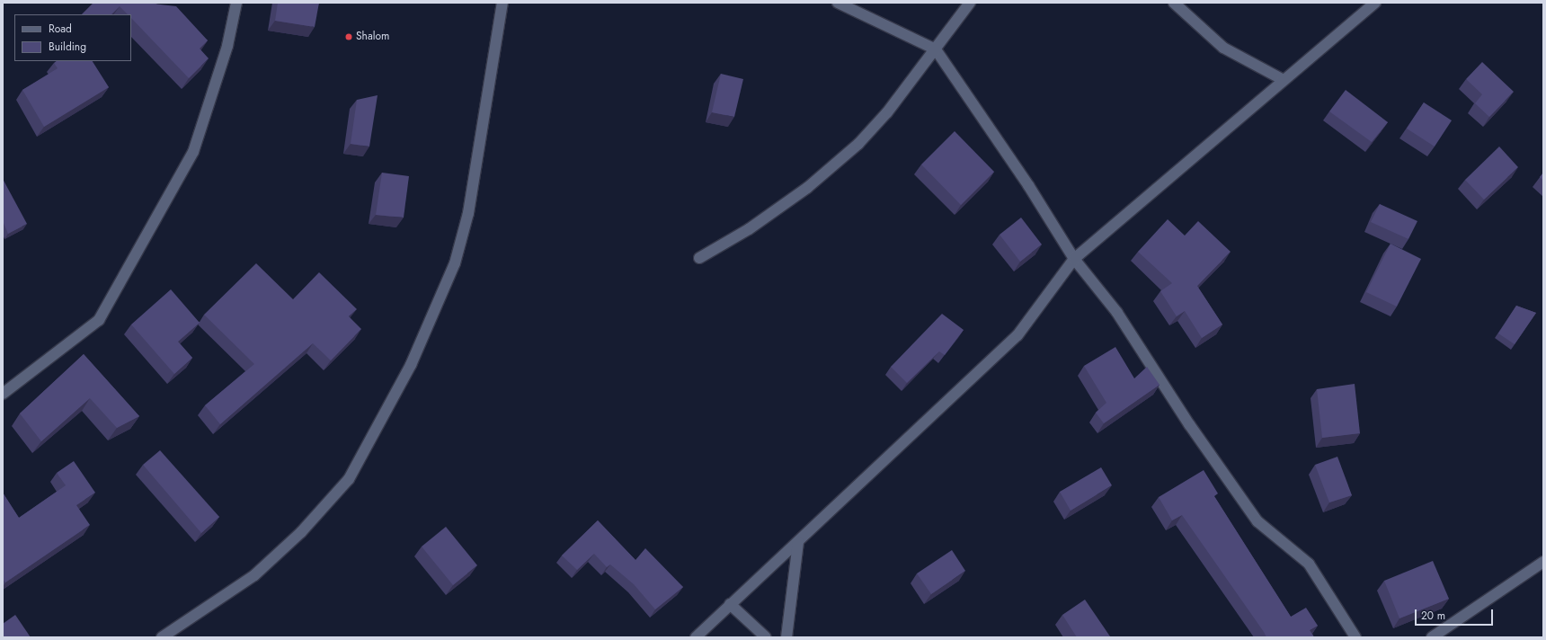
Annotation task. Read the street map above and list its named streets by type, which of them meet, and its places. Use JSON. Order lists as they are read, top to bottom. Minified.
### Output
{"places":["Shalom"],"legend":["Road","Building"],"scale_bar":"20 m"}
